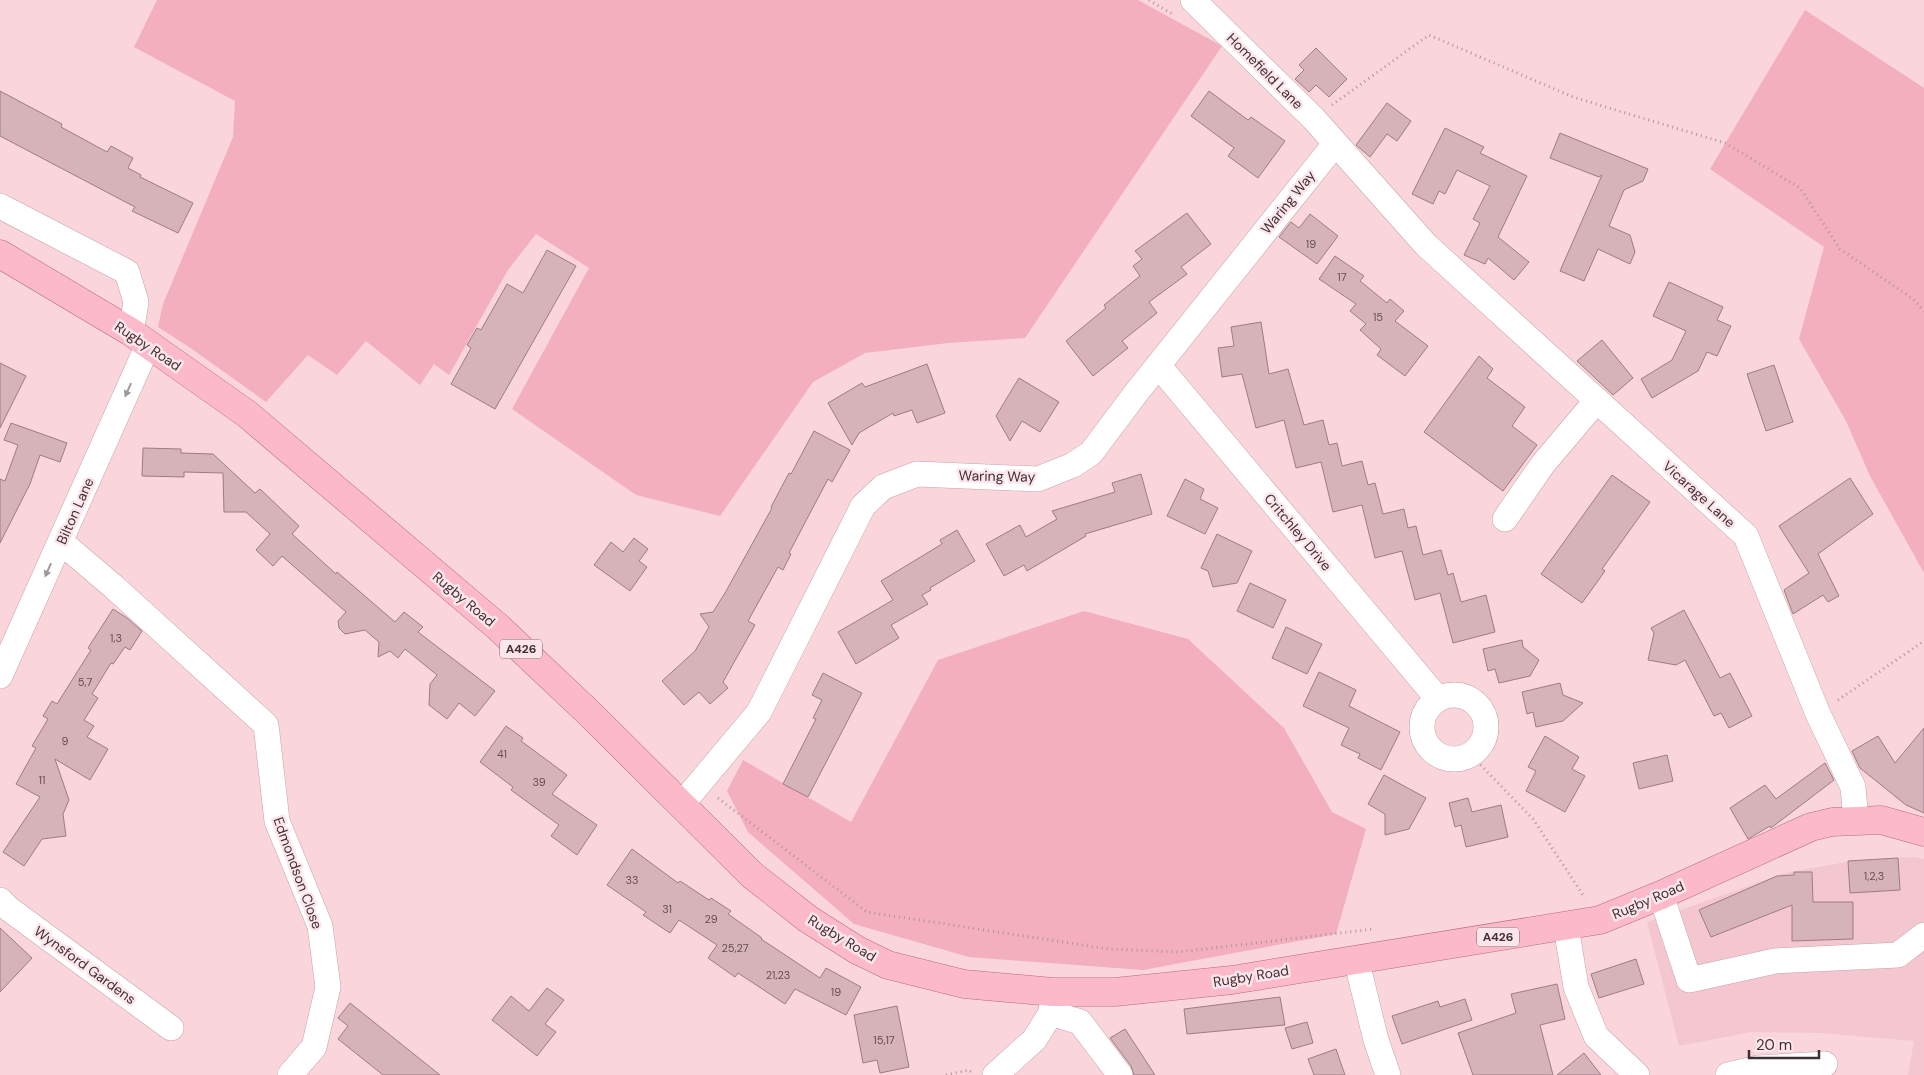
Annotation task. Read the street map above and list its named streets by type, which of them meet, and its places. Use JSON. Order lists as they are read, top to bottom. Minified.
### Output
{"streets":{"main road":["Rugby Road","A426"],"street":["Homefield Lane","Waring Way","Vicarage Lane","Bilton Lane","Critchley Drive","Edmondson Close","Wynsford Gardens"]},"crossings":[["Homefield Lane","Waring Way"],["Homefield Lane","Vicarage Lane"],["Waring Way","Rugby Road"],["Waring Way","Critchley Drive"],["Rugby Road","Vicarage Lane"],["Rugby Road","Bilton Lane"],["Bilton Lane","Edmondson Close"]],"one_way":["Bilton Lane"],"house_numbers":["19","17","15","1,3","5,7","9","41","11","39","1,2,3","33","31","29","25,27","21,23","19","15,17"],"scale_bar":"20 m"}
